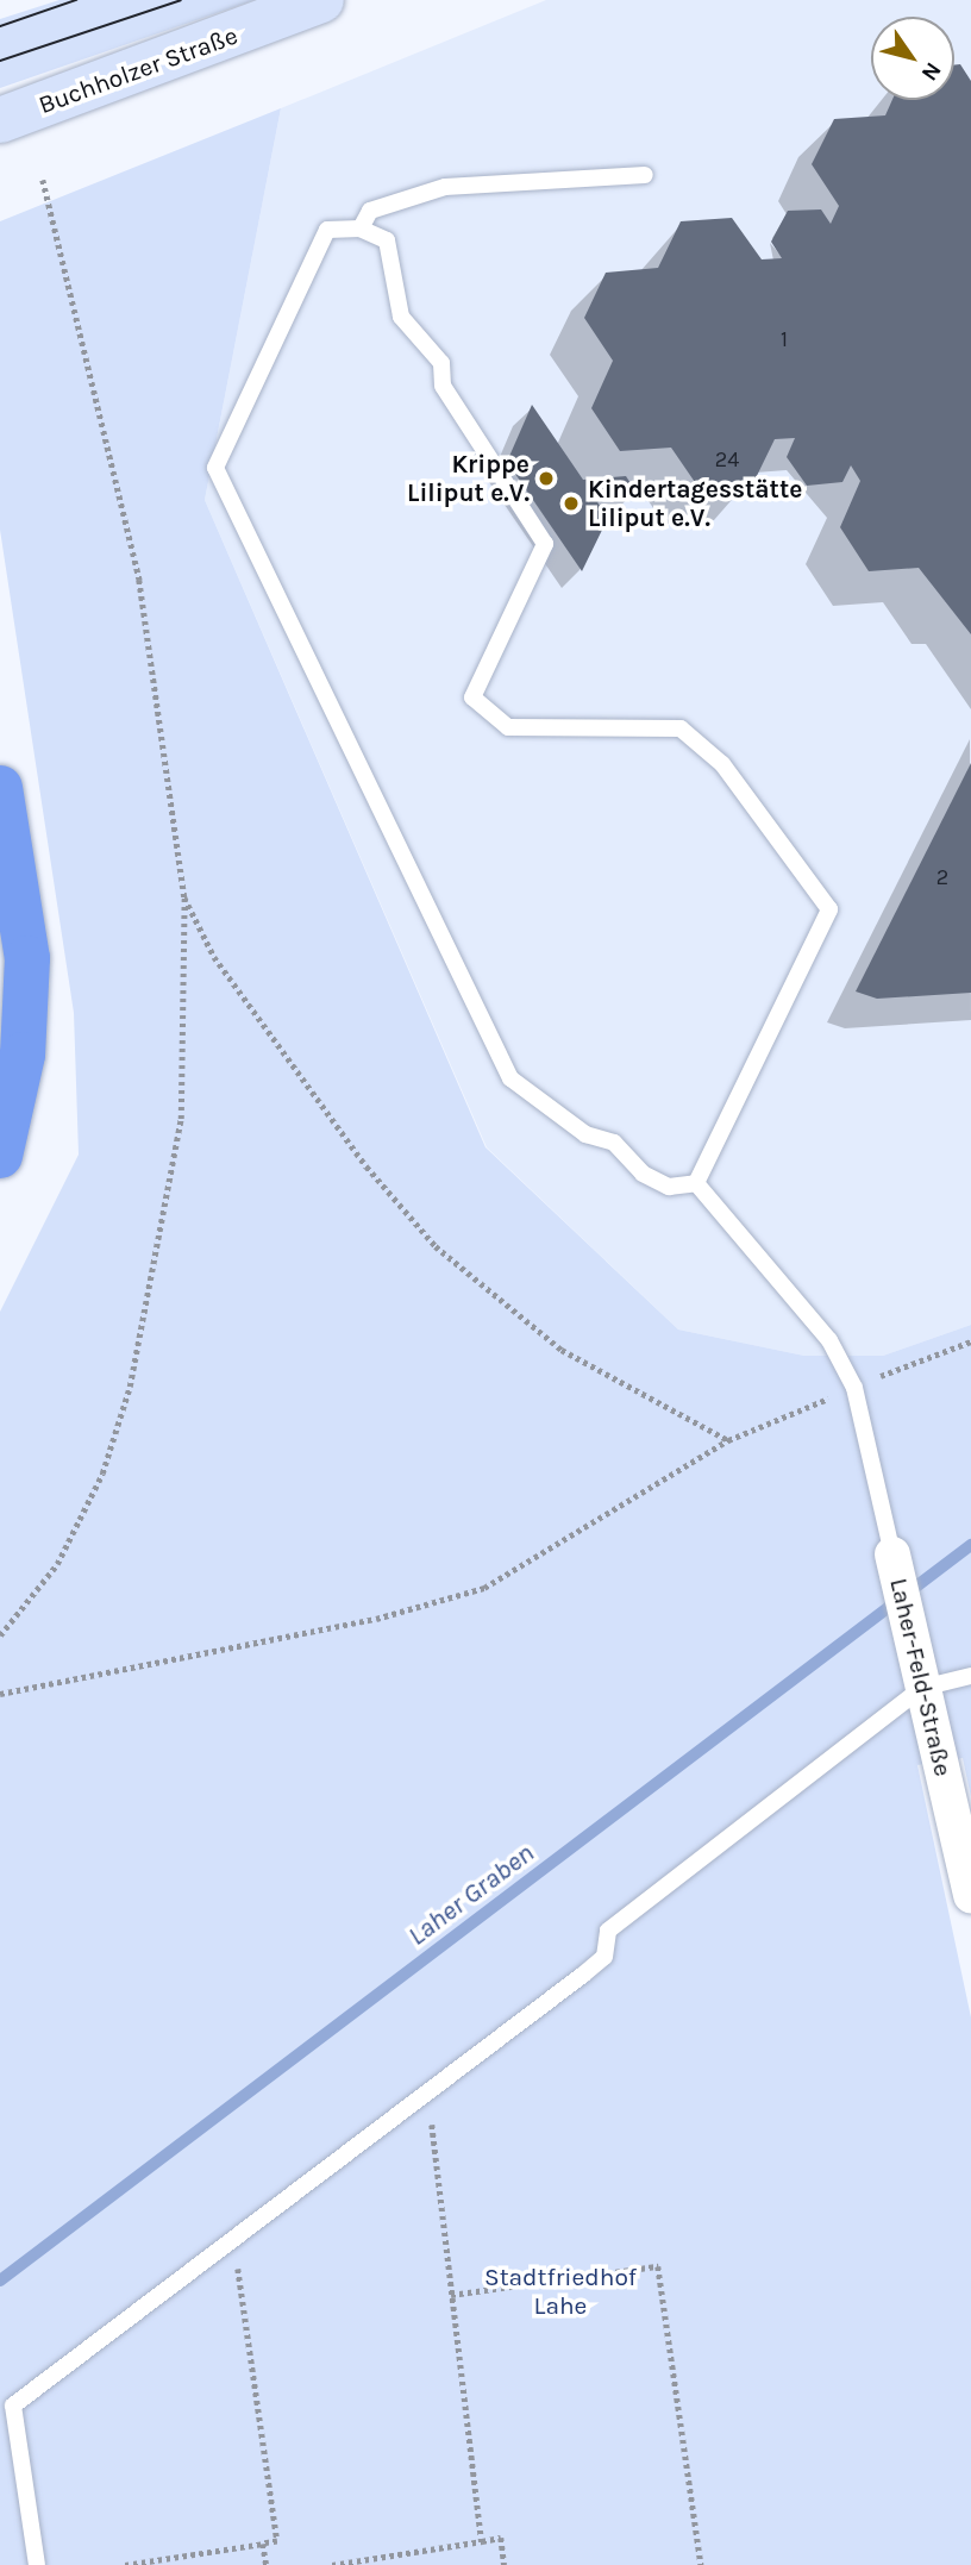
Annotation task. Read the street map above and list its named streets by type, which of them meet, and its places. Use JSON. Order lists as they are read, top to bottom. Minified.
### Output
{"streets":{"main road":["Buchholzer Straße"],"street":["Laher-Feld-Straße"]},"water":["Laher Graben"],"parks":["Stadtfriedhof Lahe"],"places":["Krippe Liliput e.V.","Kindertagesstätte Liliput e.V."],"house_numbers":["1","24","2"],"north":"bottom right"}
